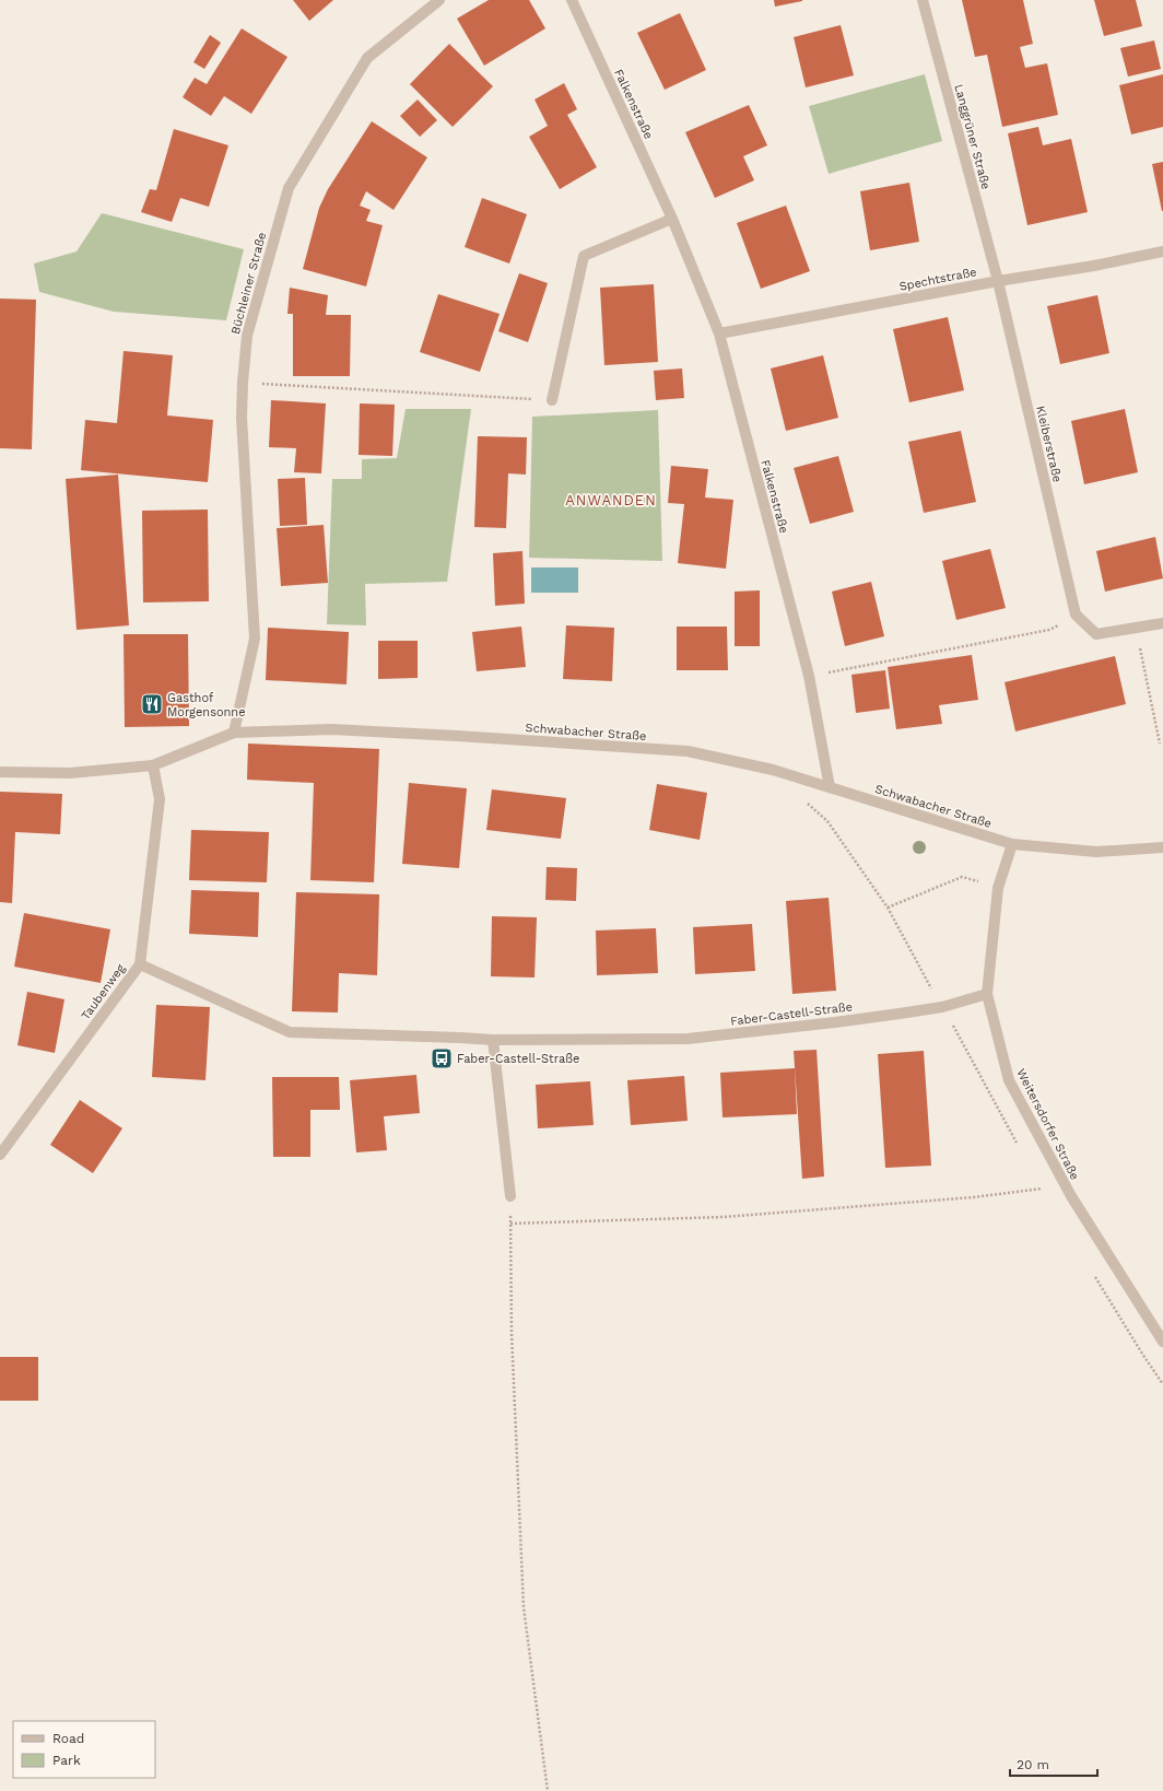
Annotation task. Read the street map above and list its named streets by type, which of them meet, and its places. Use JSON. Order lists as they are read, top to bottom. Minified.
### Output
{"streets":{"street":["Falkenstraße","Langgrüner Straße","Spechtstraße","Büchleiner Straße","Kleiberstraße","Schwabacher Straße","Taubenweg","Faber-Castell-Straße","Weitersdorfer Straße"]},"crossings":[["Falkenstraße","Spechtstraße"],["Falkenstraße","Schwabacher Straße"],["Langgrüner Straße","Spechtstraße"],["Langgrüner Straße","Kleiberstraße"],["Spechtstraße","Kleiberstraße"],["Büchleiner Straße","Schwabacher Straße"],["Schwabacher Straße","Taubenweg"],["Schwabacher Straße","Weitersdorfer Straße"],["Taubenweg","Faber-Castell-Straße"],["Faber-Castell-Straße","Weitersdorfer Straße"]],"districts":["ANWANDEN"],"places":{"restaurant":["Gasthof Morgensonne"],"bus stop":["Faber-Castell-Straße"]},"legend":["Road","Park"],"scale_bar":"20 m"}
